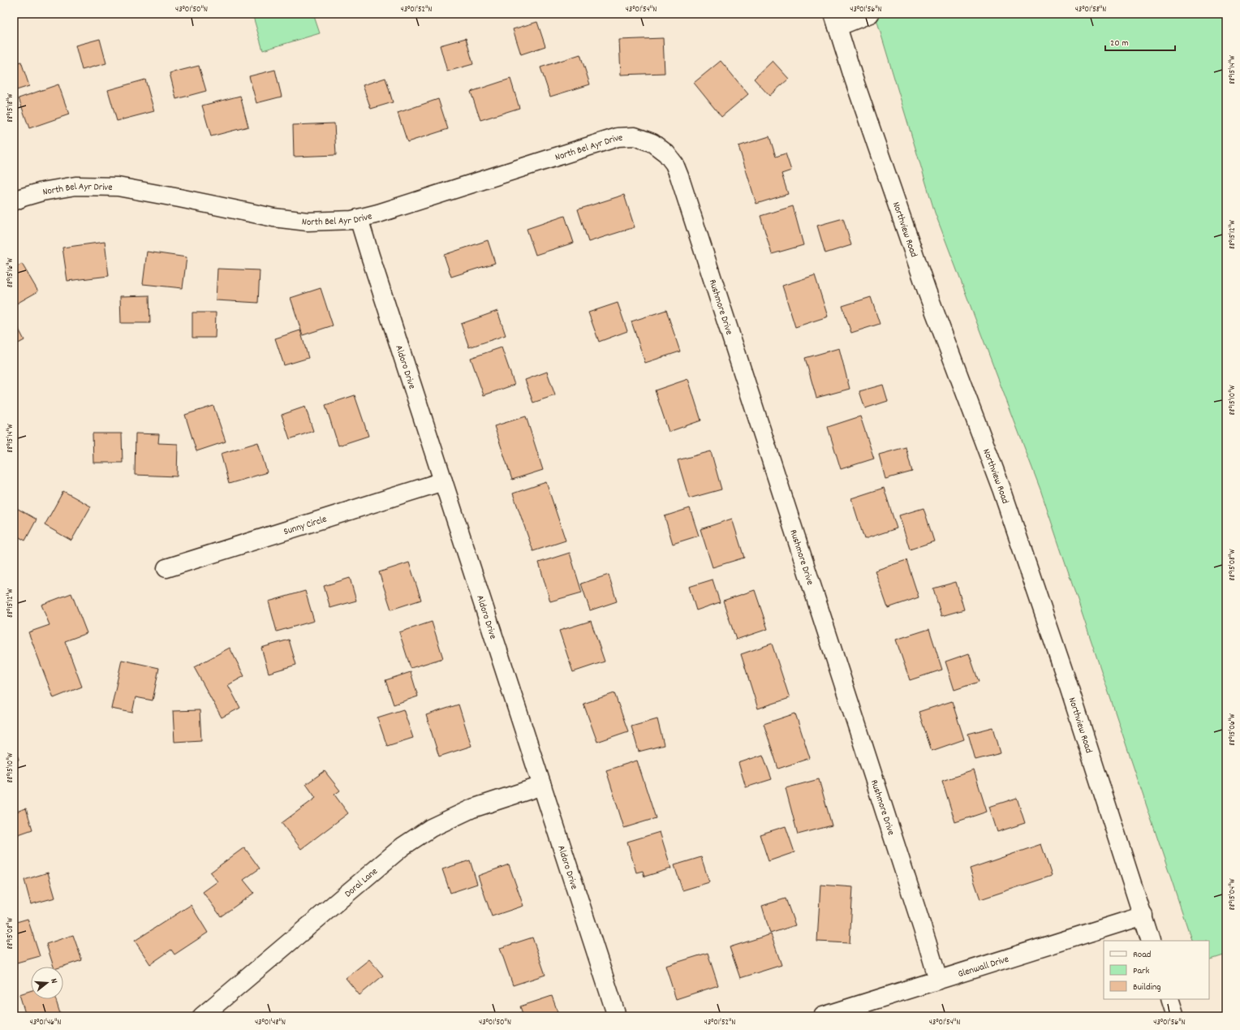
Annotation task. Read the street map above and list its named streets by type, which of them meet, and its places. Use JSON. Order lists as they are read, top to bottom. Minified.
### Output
{"streets":{"street":["North Bel Ayr Drive","Northview Road","Rushmore Drive","Aldoro Drive","Sunny Circle","Doral Lane","Glenwall Drive"]},"crossings":[["North Bel Ayr Drive","Rushmore Drive"],["North Bel Ayr Drive","Aldoro Drive"],["Northview Road","Glenwall Drive"],["Rushmore Drive","Glenwall Drive"],["Aldoro Drive","Sunny Circle"],["Aldoro Drive","Doral Lane"]],"legend":["Road","Park","Building"],"scale_bar":"20 m","north":"right","coordinates":["43°01'50\"N","43°01'52\"N","43°01'54\"N","43°01'56\"N","43°01'58\"N","88°15'14\"W","88°15'18\"W","88°15'12\"W","88°15'16\"W","88°15'10\"W","88°15'08\"W","88°15'06\"W","88°15'04\"W","43°01'46\"N","43°01'48\"N"]}
